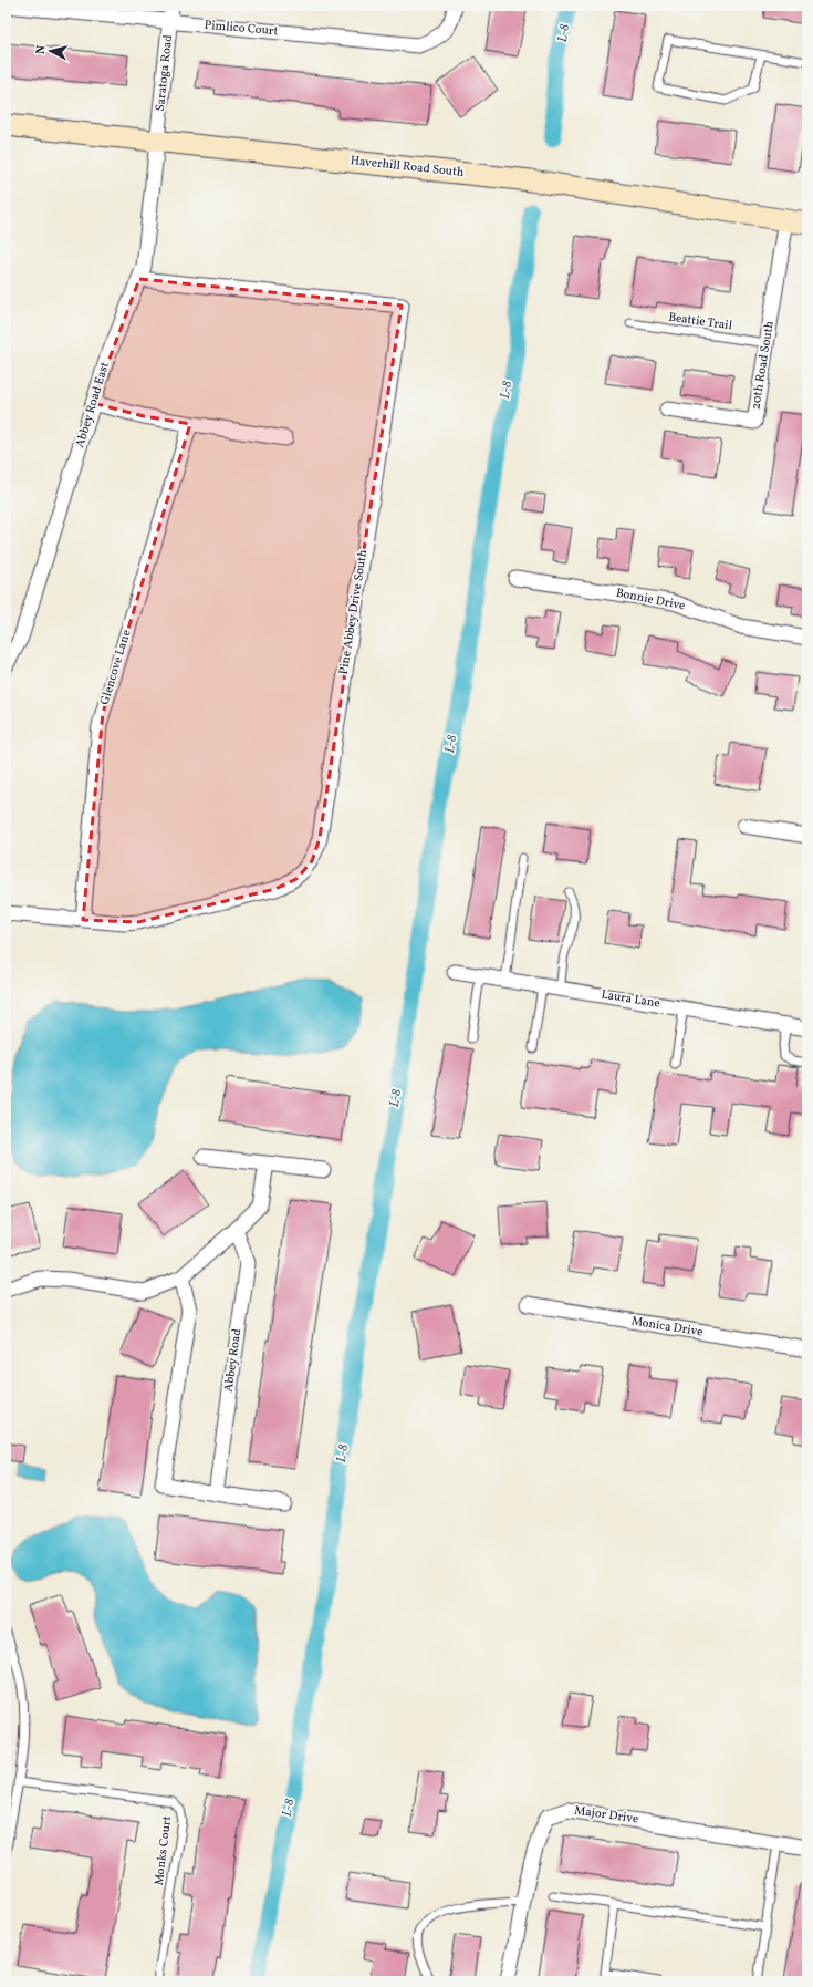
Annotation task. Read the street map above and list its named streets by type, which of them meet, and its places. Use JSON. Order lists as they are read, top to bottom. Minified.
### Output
{"streets":{"street":["Pimlico Court","Saratoga Road","Haverhill Road South","20th Road South","Abbey Road East","Bonnie Drive","Pine Abbey Drive South","Glencove Lane","Laura Lane","Monica Drive","Abbey Road","Major Drive"],"lane":["Beattie Trail","Monks Court"]},"crossings":[["Pimlico Court","Saratoga Road"],["Saratoga Road","Haverhill Road South"],["Saratoga Road","Abbey Road East"],["Haverhill Road South","20th Road South"],["Haverhill Road South","Abbey Road East"],["Beattie Trail","20th Road South"],["Abbey Road East","Pine Abbey Drive South"],["Pine Abbey Drive South","Glencove Lane"]],"water":["L-8"],"north":"left"}
